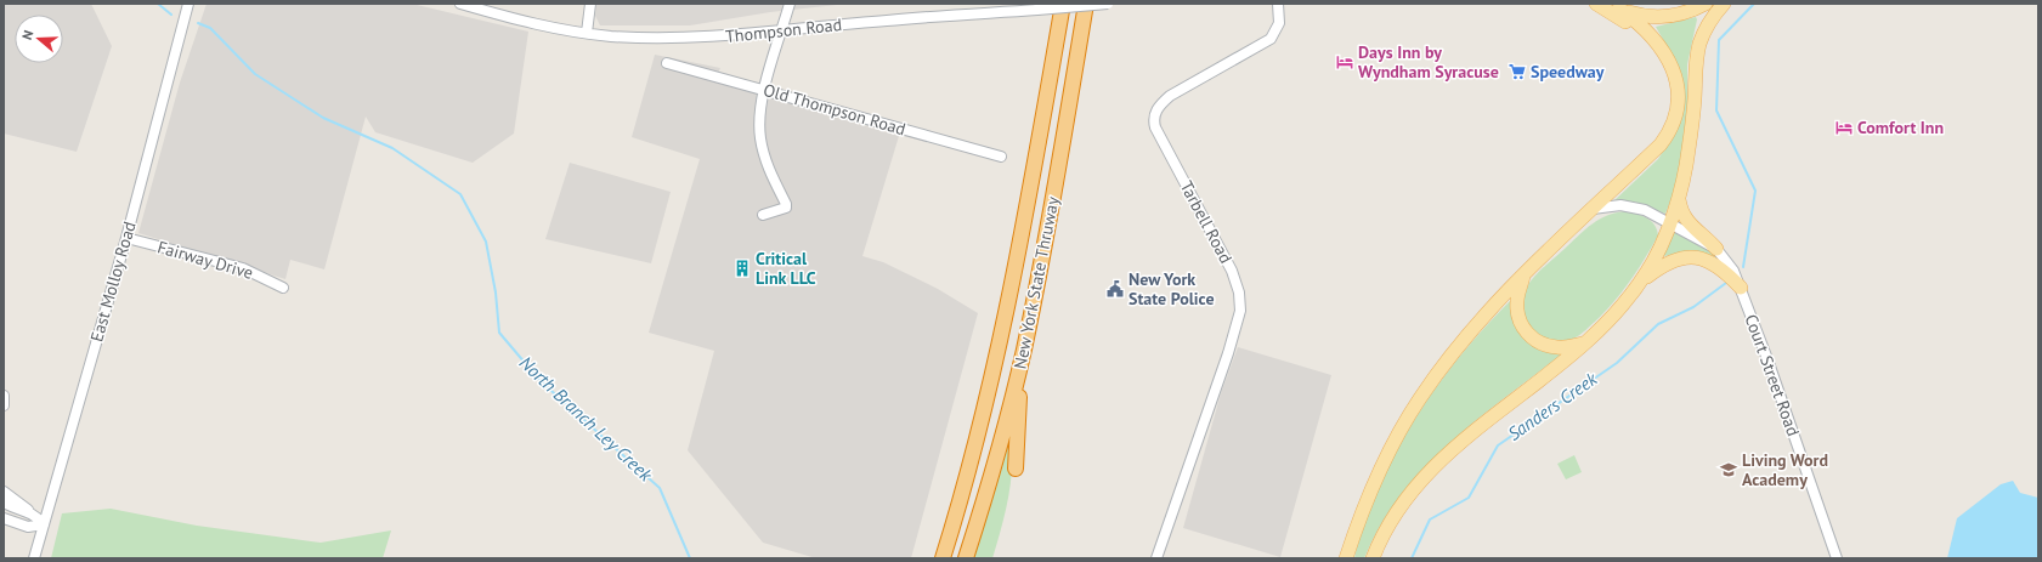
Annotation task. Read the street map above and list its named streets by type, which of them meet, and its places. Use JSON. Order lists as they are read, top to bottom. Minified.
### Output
{"streets":{"highway":["New York State Thruway"],"street":["Thompson Road","Old Thompson Road","Tarbell Road","Fairway Drive","East Molloy Road","Court Street Road"]},"crossings":[["Fairway Drive","East Molloy Road"]],"water":["Sanders Creek","North Branch Ley Creek"],"places":{"hotel":["Days Inn by Wyndham Syracuse","Comfort Inn"],"supermarket":["Speedway"],"building":["Critical Link LLC"],"public building":["New York State Police"],"school or university":["Living Word Academy"]},"north":"left"}
